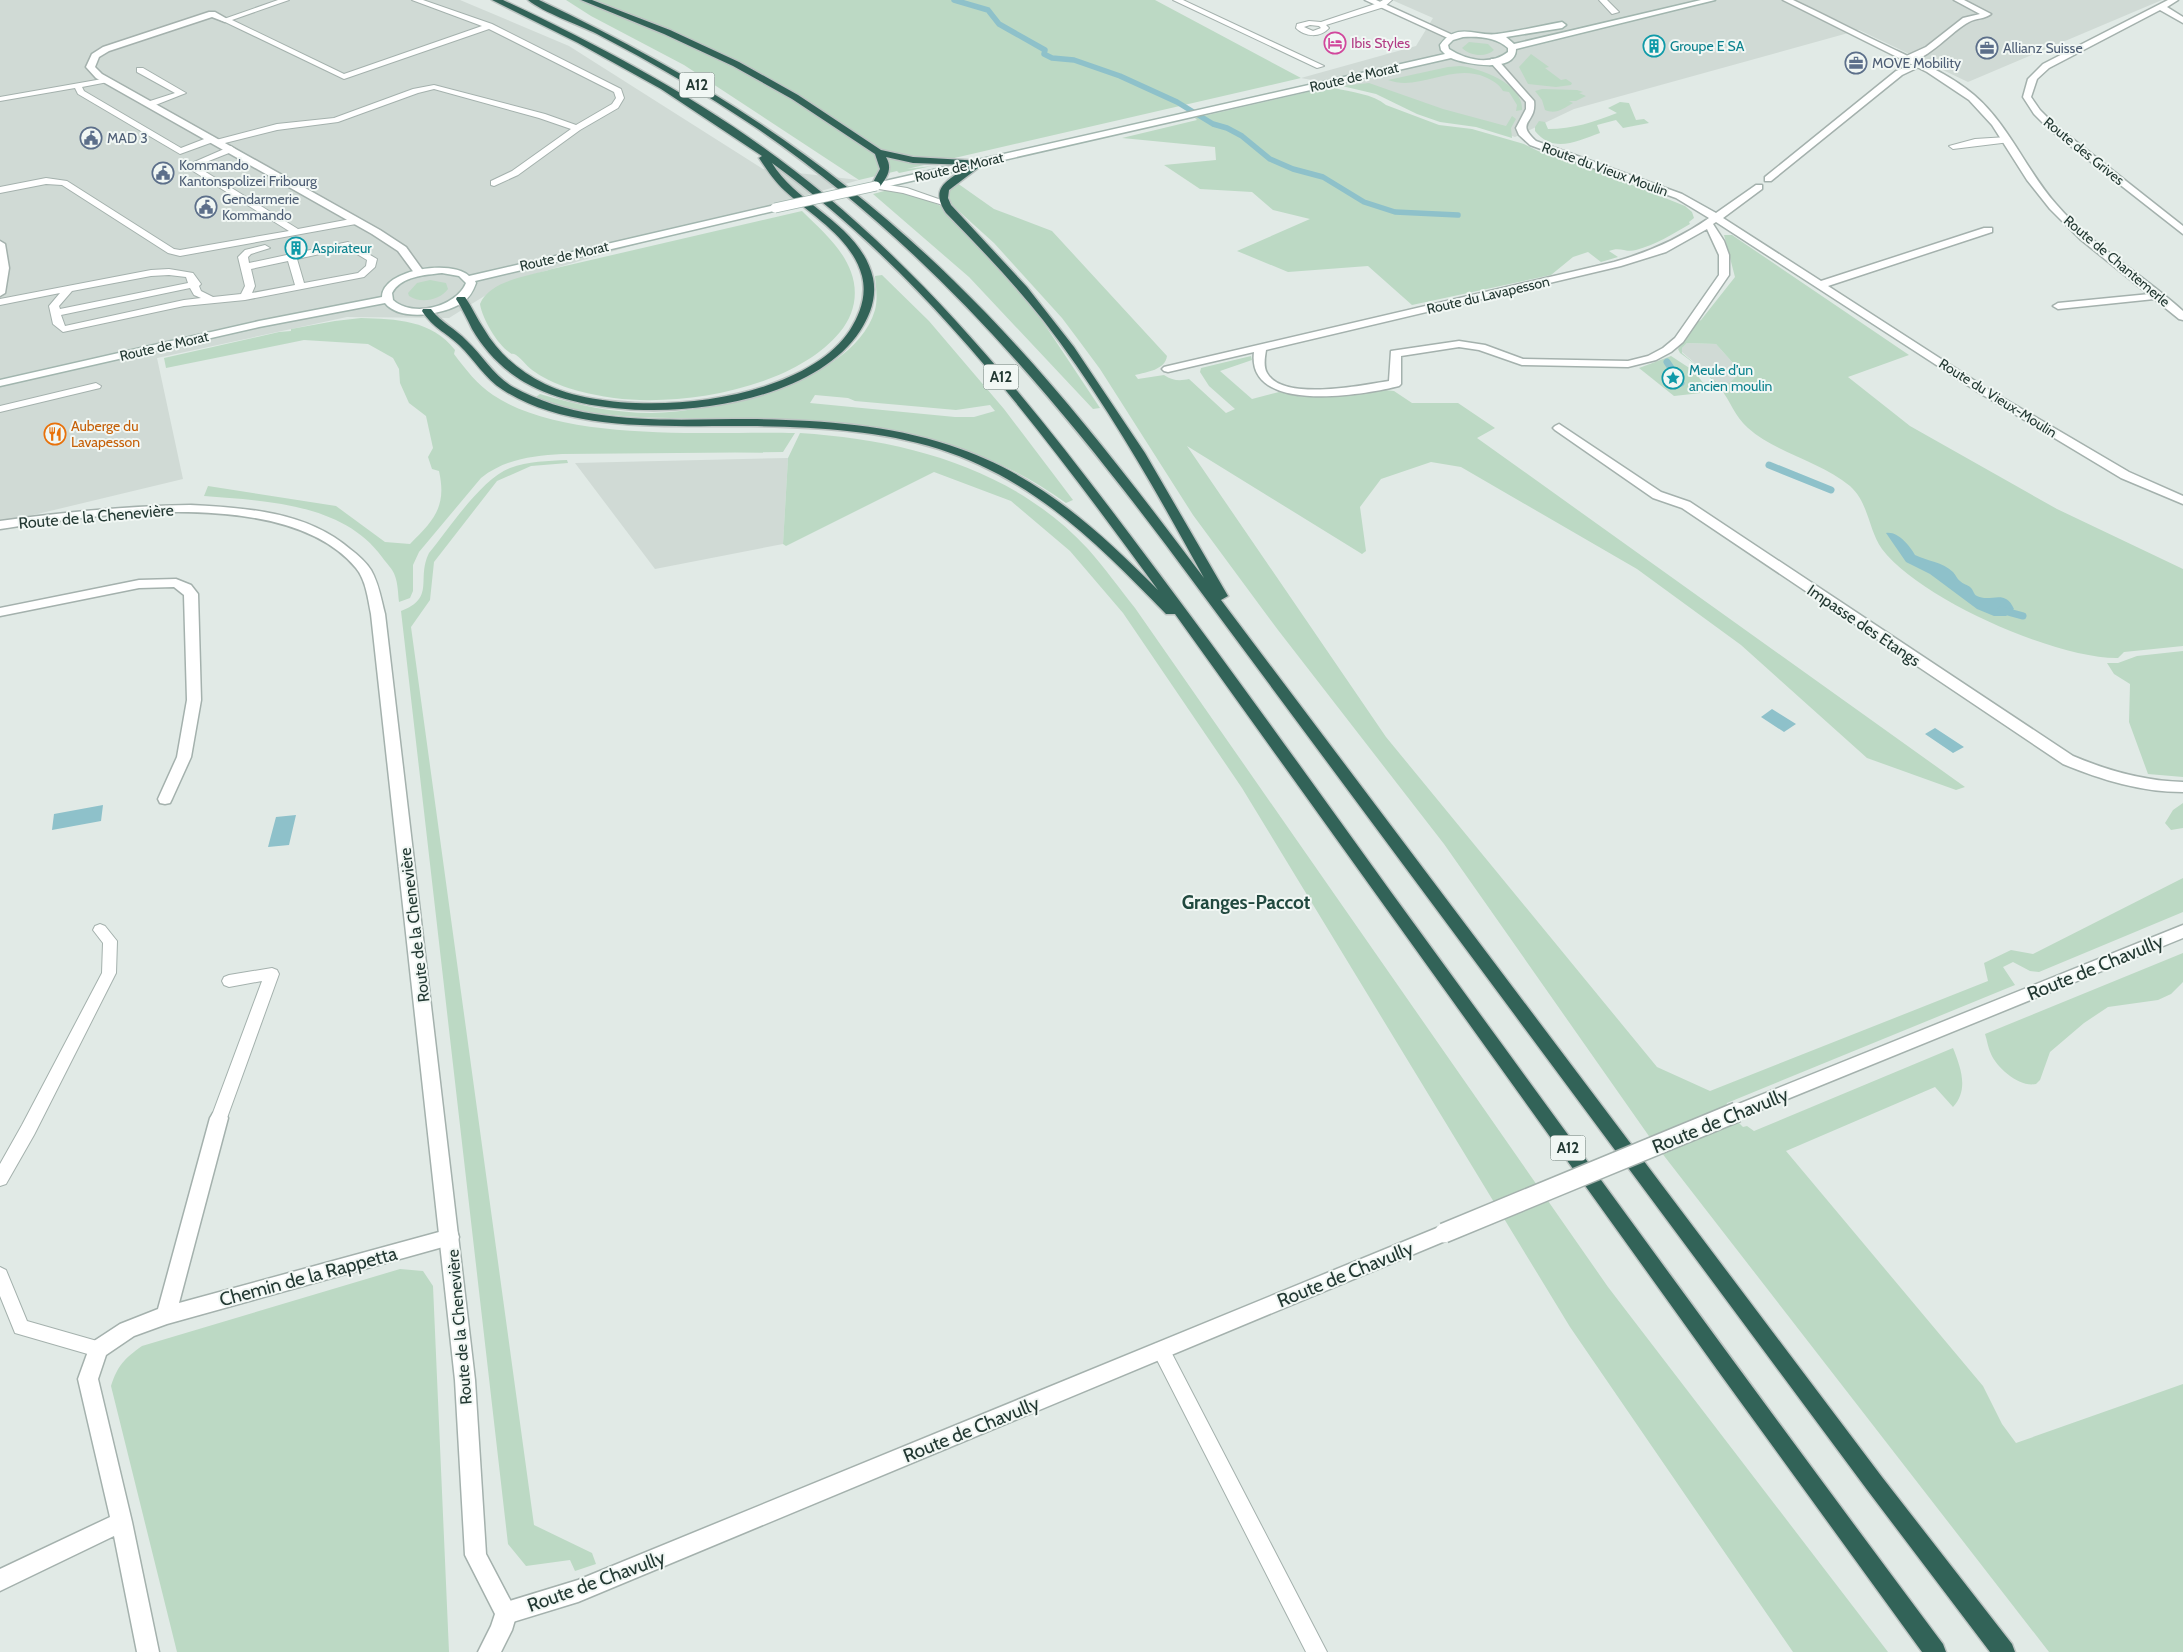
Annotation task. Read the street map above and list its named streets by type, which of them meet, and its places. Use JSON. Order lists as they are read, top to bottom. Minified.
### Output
{"streets":{"highway":["A12"],"street":["Route de Morat","Route des Grives","Route du Vieux Moulin","Route de Chantemerle","Route du Lavapesson","Route du Vieux-Moulin","Route de la Chenevière","Impasse des Etangs","Route de Chavully","Chemin de la Rappetta"]},"crossings":[["Route de Morat","Route du Vieux Moulin"],["Route du Vieux Moulin","Route du Lavapesson"],["Route du Vieux Moulin","Route du Vieux-Moulin"],["Route du Lavapesson","Route du Vieux-Moulin"],["Route de la Chenevière","Route de Chavully"],["Route de la Chenevière","Chemin de la Rappetta"]],"districts":["Granges-Paccot"],"places":{"hotel":["Ibis Styles"],"building":["Groupe E SA","Aspirateur"],"office":["Allianz Suisse","MOVE Mobility"],"public building":["MAD 3","Kommando Kantonspolizei Fribourg","Gendarmerie Kommando"],"place":["Meule d’un ancien moulin"],"restaurant":["Auberge du Lavapesson"]}}
